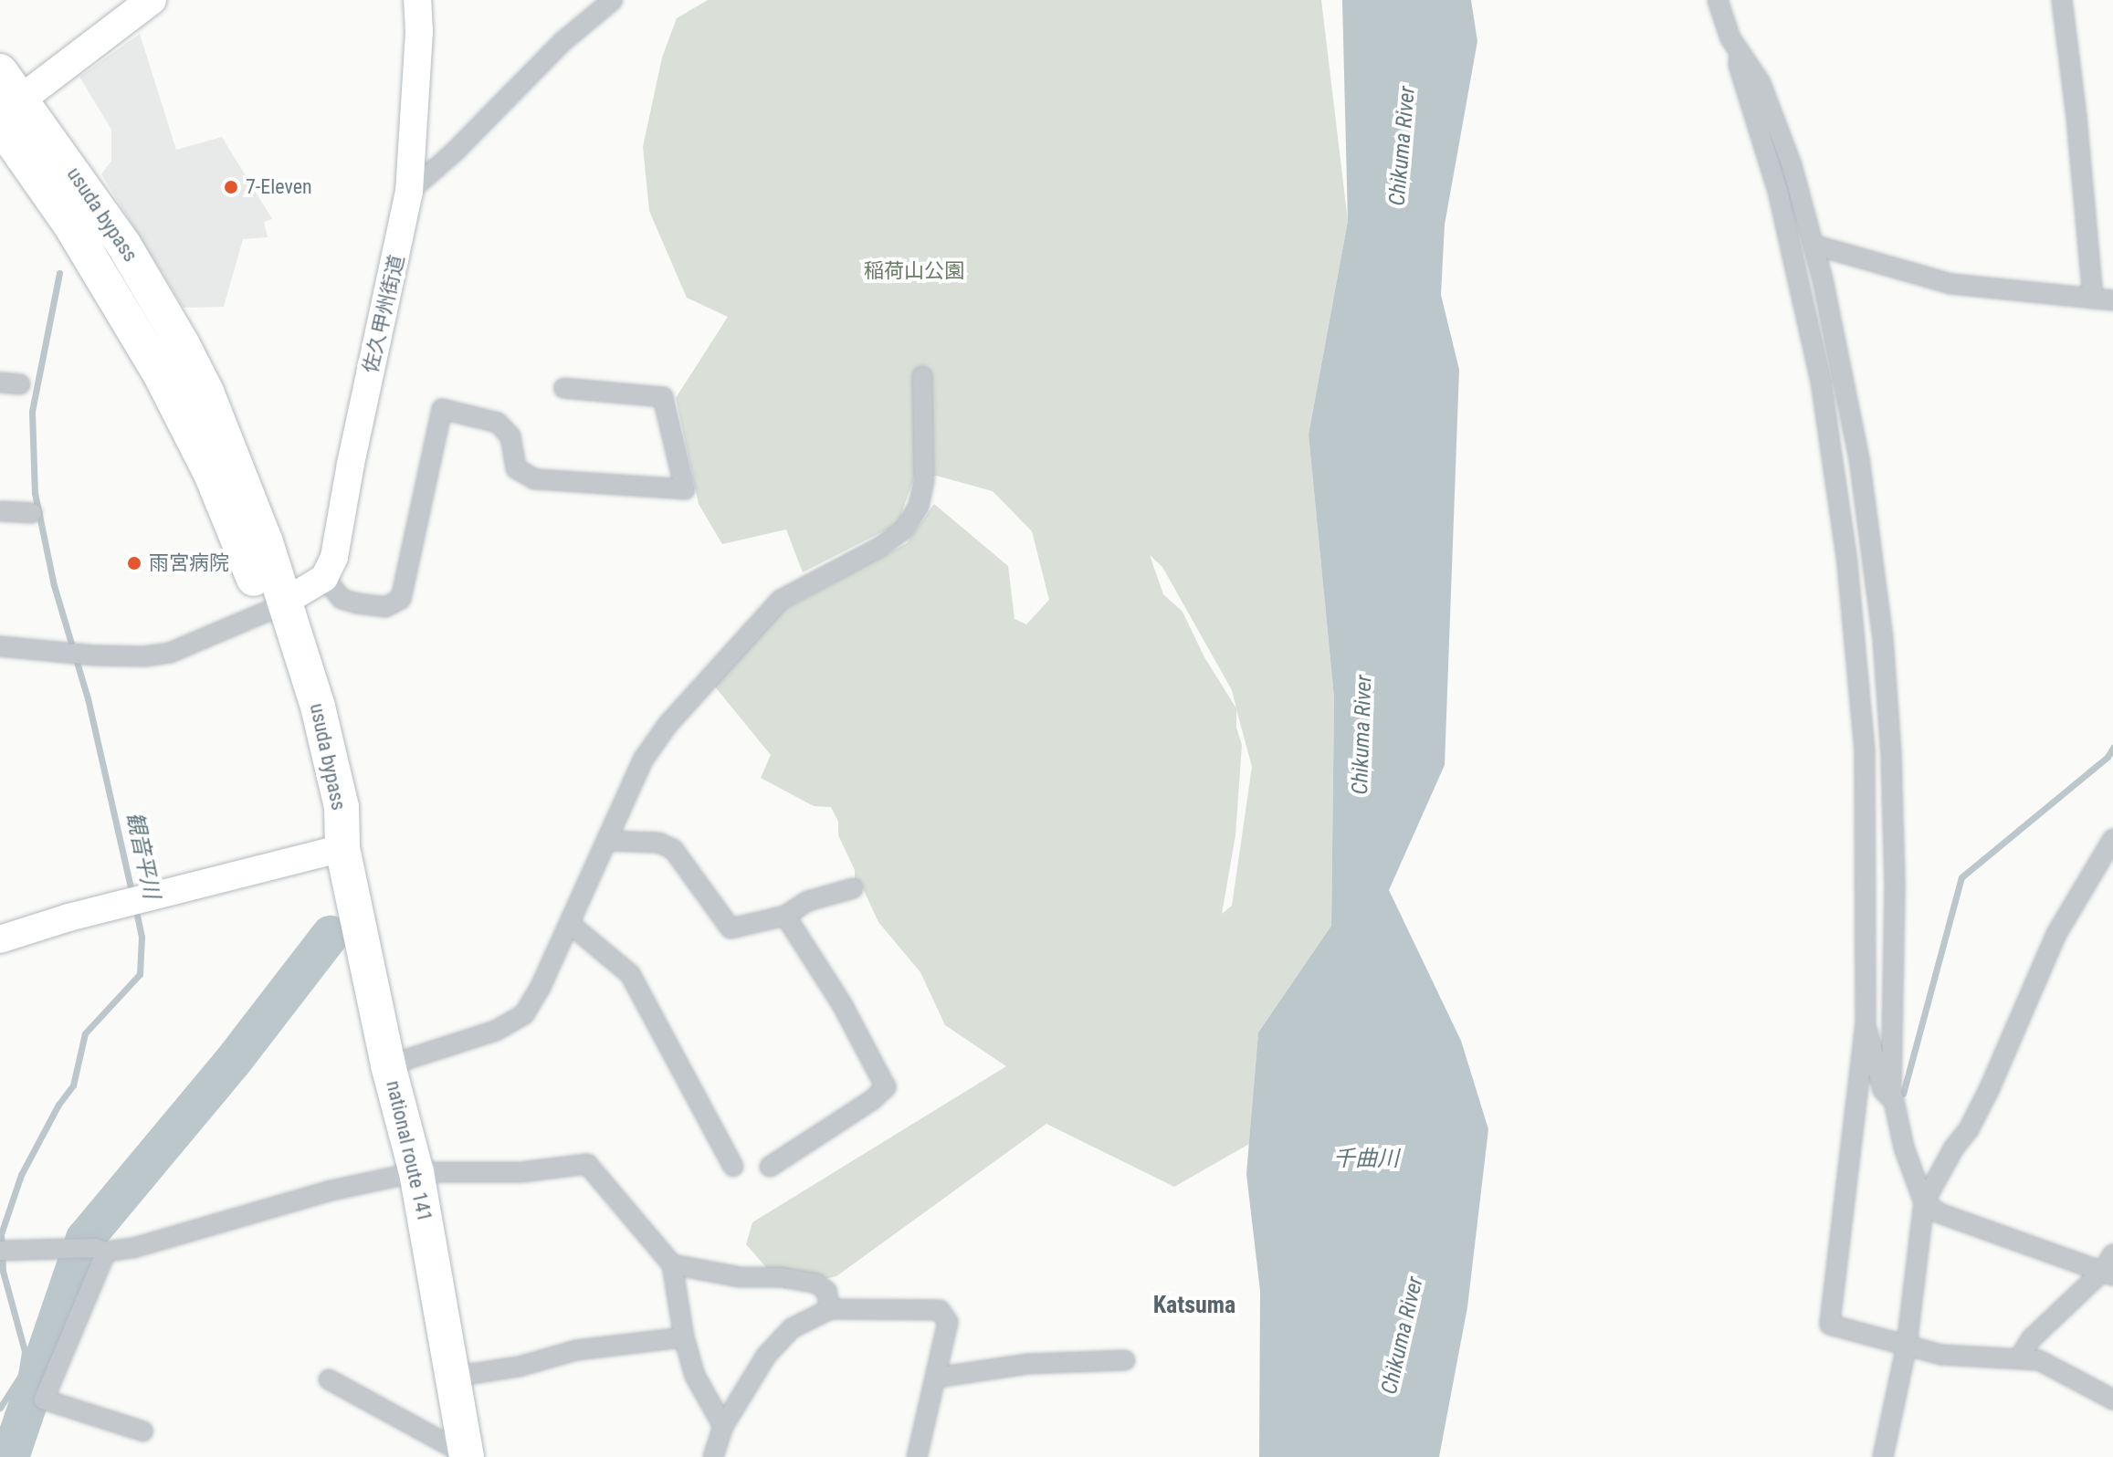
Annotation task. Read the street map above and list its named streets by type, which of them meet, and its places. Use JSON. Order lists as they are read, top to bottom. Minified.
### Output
{"streets":{"highway":["usuda bypass","national route 141"],"street":["佐久甲州街道"]},"crossings":[["usuda bypass","national route 141"]],"districts":["Katsuma"],"water":["Chikuma River","観音平川","千曲川"],"parks":["稲荷山公園"],"places":["7-Eleven","雨宮病院"]}
